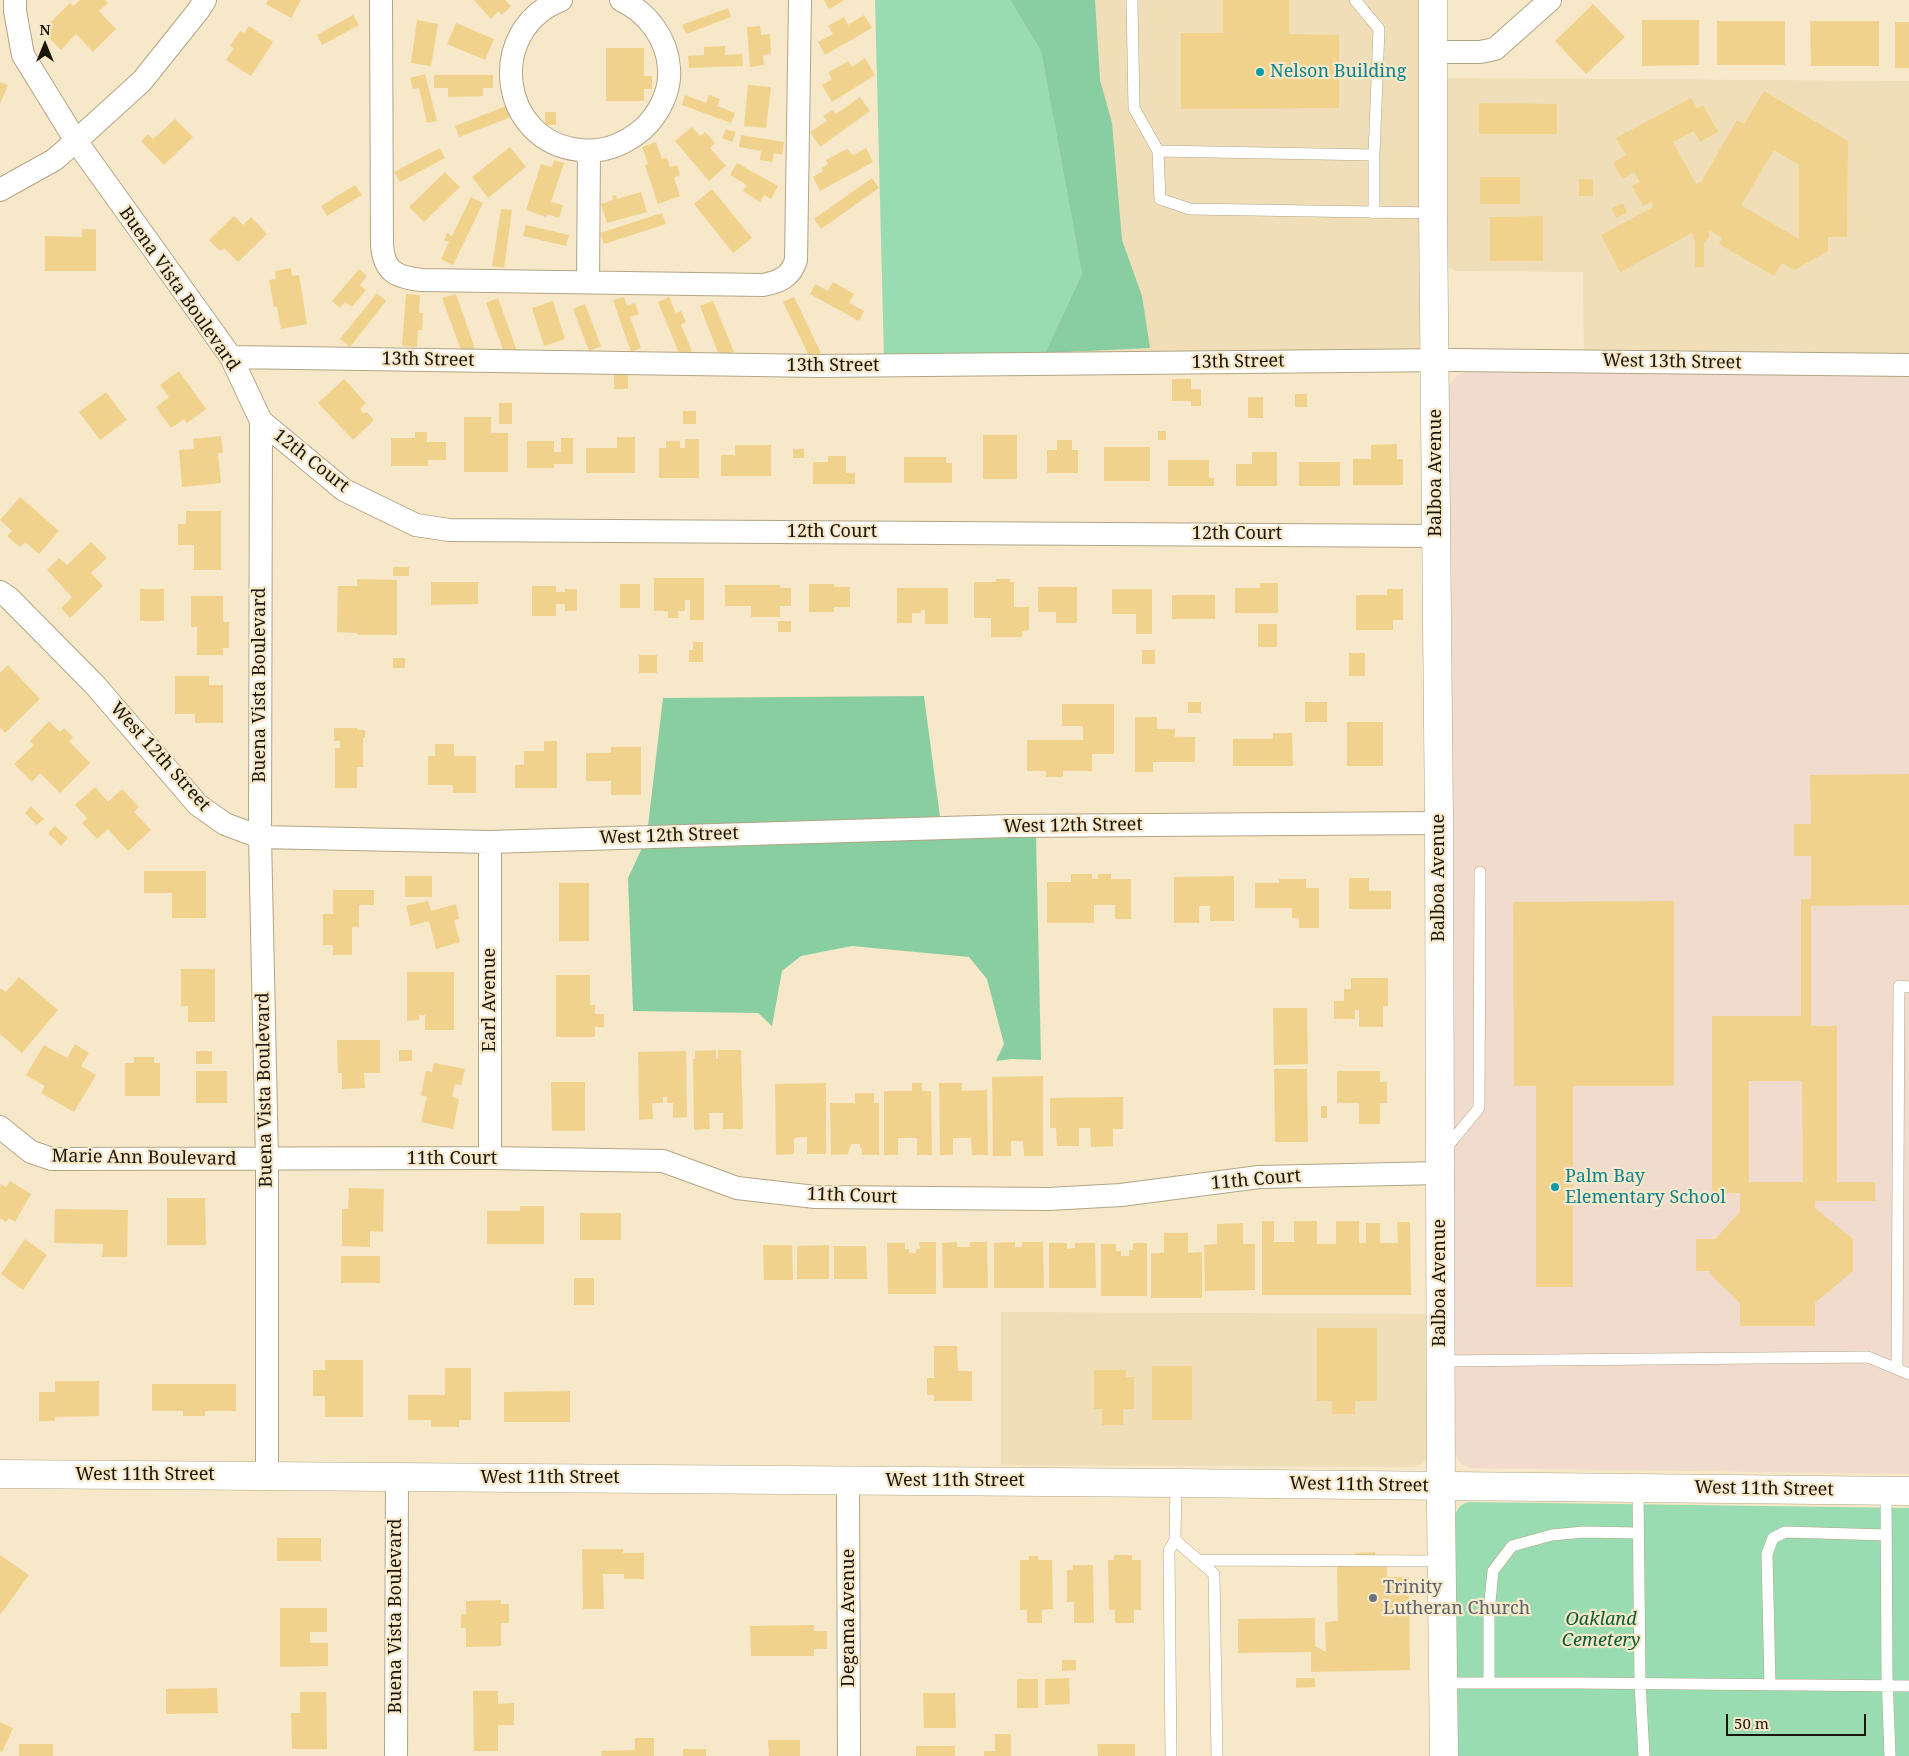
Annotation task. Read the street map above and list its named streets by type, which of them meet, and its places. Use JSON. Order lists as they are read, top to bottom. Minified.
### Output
{"streets":{"main road":["Balboa Avenue","West 11th Street"],"street":["Buena Vista Boulevard","13th Street","West 13th Street","12th Court","West 12th Street","Earl Avenue","Marie Ann Boulevard","11th Court","Degama Avenue"]},"crossings":[["Buena Vista Boulevard","13th Street"],["Buena Vista Boulevard","12th Court"],["Buena Vista Boulevard","West 12th Street"],["Buena Vista Boulevard","Marie Ann Boulevard"],["Buena Vista Boulevard","11th Court"],["Buena Vista Boulevard","West 11th Street"],["13th Street","West 13th Street"],["13th Street","Balboa Avenue"],["West 13th Street","Balboa Avenue"],["12th Court","Balboa Avenue"],["Balboa Avenue","West 12th Street"],["Balboa Avenue","11th Court"],["Balboa Avenue","West 11th Street"],["West 12th Street","Earl Avenue"],["Earl Avenue","11th Court"],["Marie Ann Boulevard","11th Court"],["West 11th Street","Degama Avenue"]],"parks":["Oakland Cemetery"],"places":["Nelson Building","Palm Bay Elementary School","Trinity Lutheran Church"],"scale_bar":"50 m","north":"top"}
